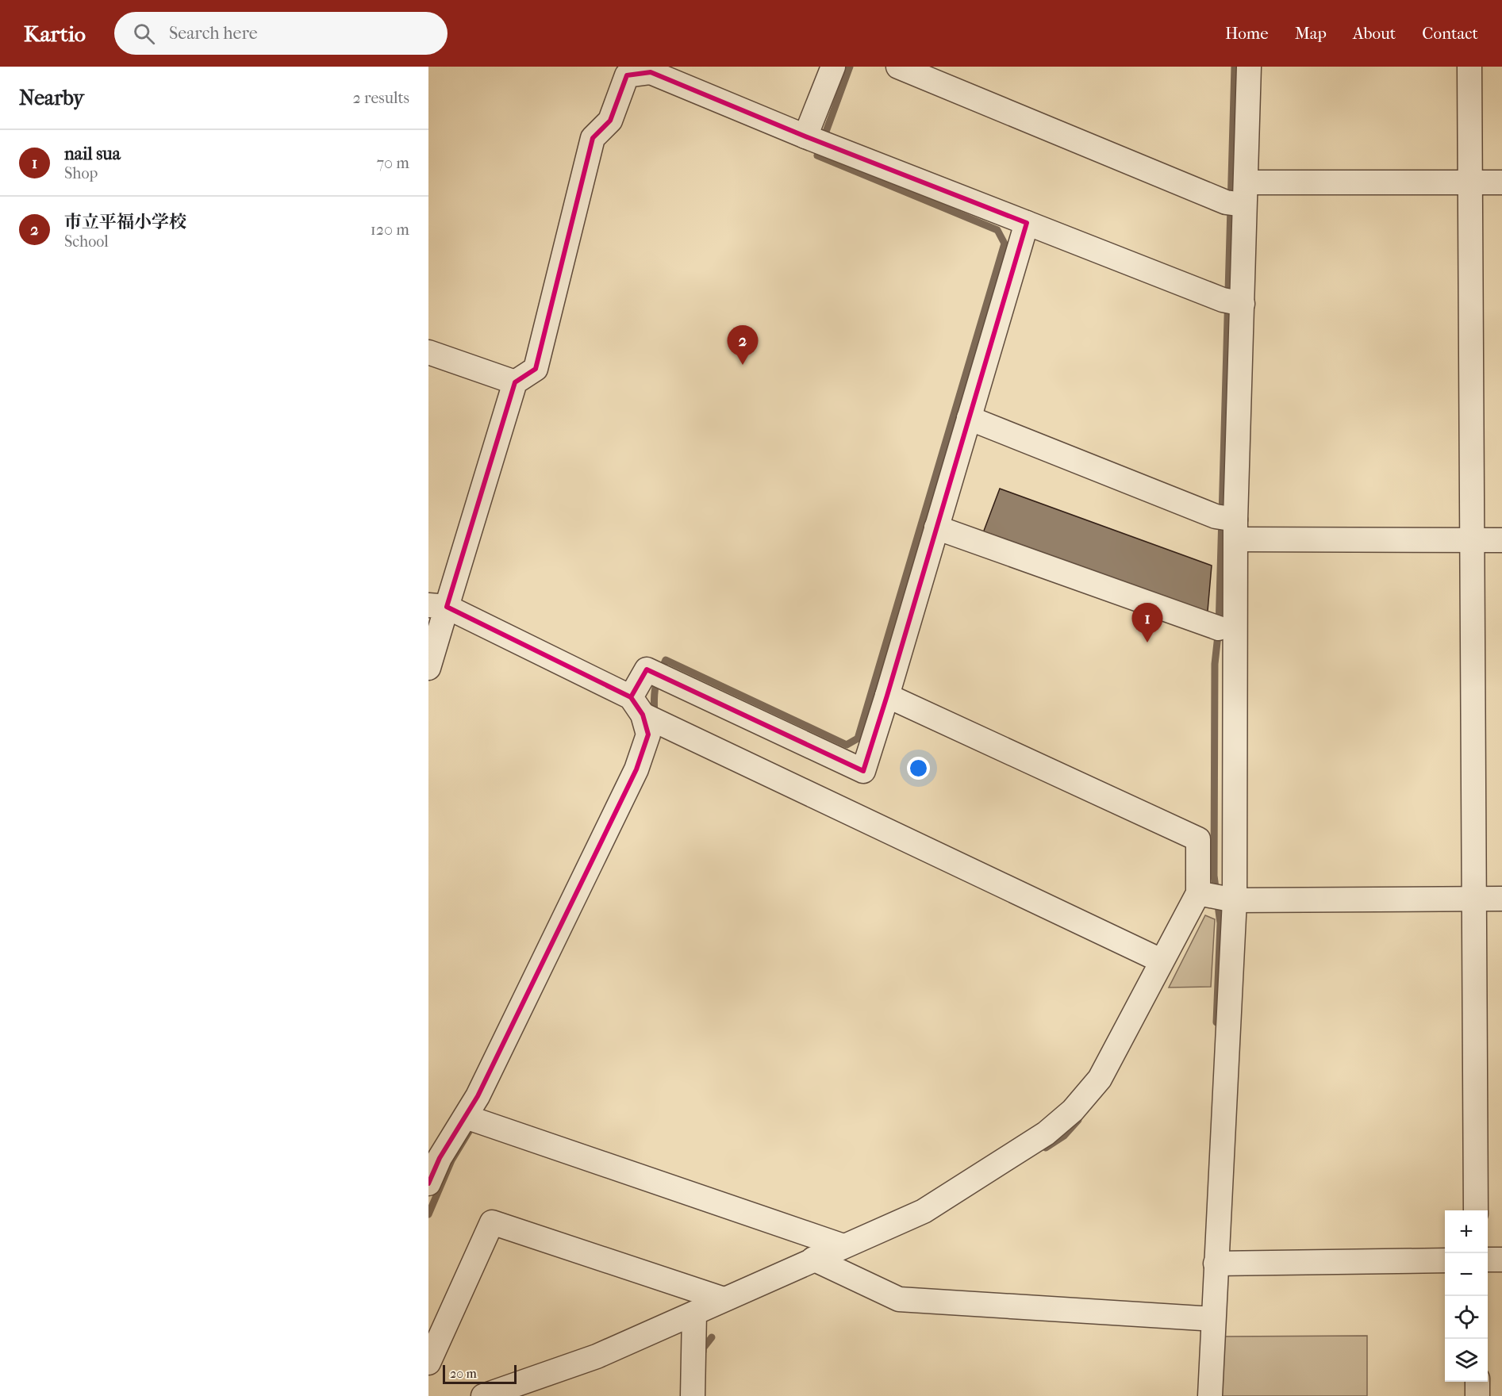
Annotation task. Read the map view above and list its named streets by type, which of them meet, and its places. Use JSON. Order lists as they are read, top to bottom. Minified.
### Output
{"scale_bar":"20 m","page":{"header":"Kartio","search":"Search here","nav":["Home","Map","About","Contact"],"heading":["Nearby","2 results"],"list":[{"mark":"1","name":"nail sua","note":"Shop","value":"70 m"},{"mark":"2","name":"市立平福小学校","note":"School","value":"120 m"}],"pins":["2","1"],"map_buttons":["+","−"],"scale":"20 m"}}
